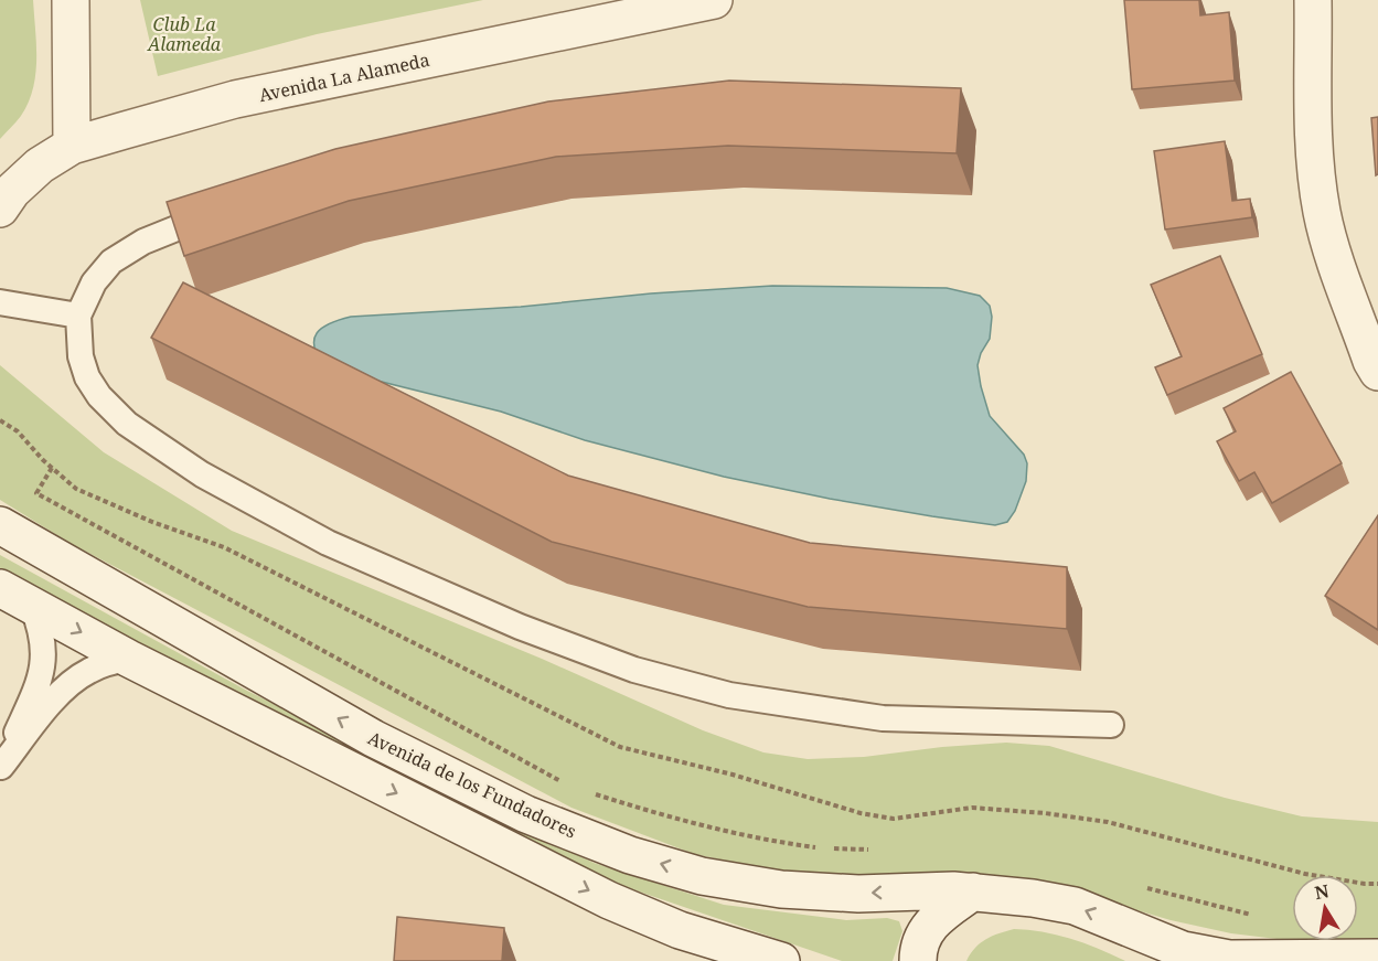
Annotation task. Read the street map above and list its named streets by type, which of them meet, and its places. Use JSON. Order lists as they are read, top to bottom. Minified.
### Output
{"streets":{"street":["Avenida La Alameda","Avenida de los Fundadores"]},"parks":["Club La Alameda"],"north":"top"}
